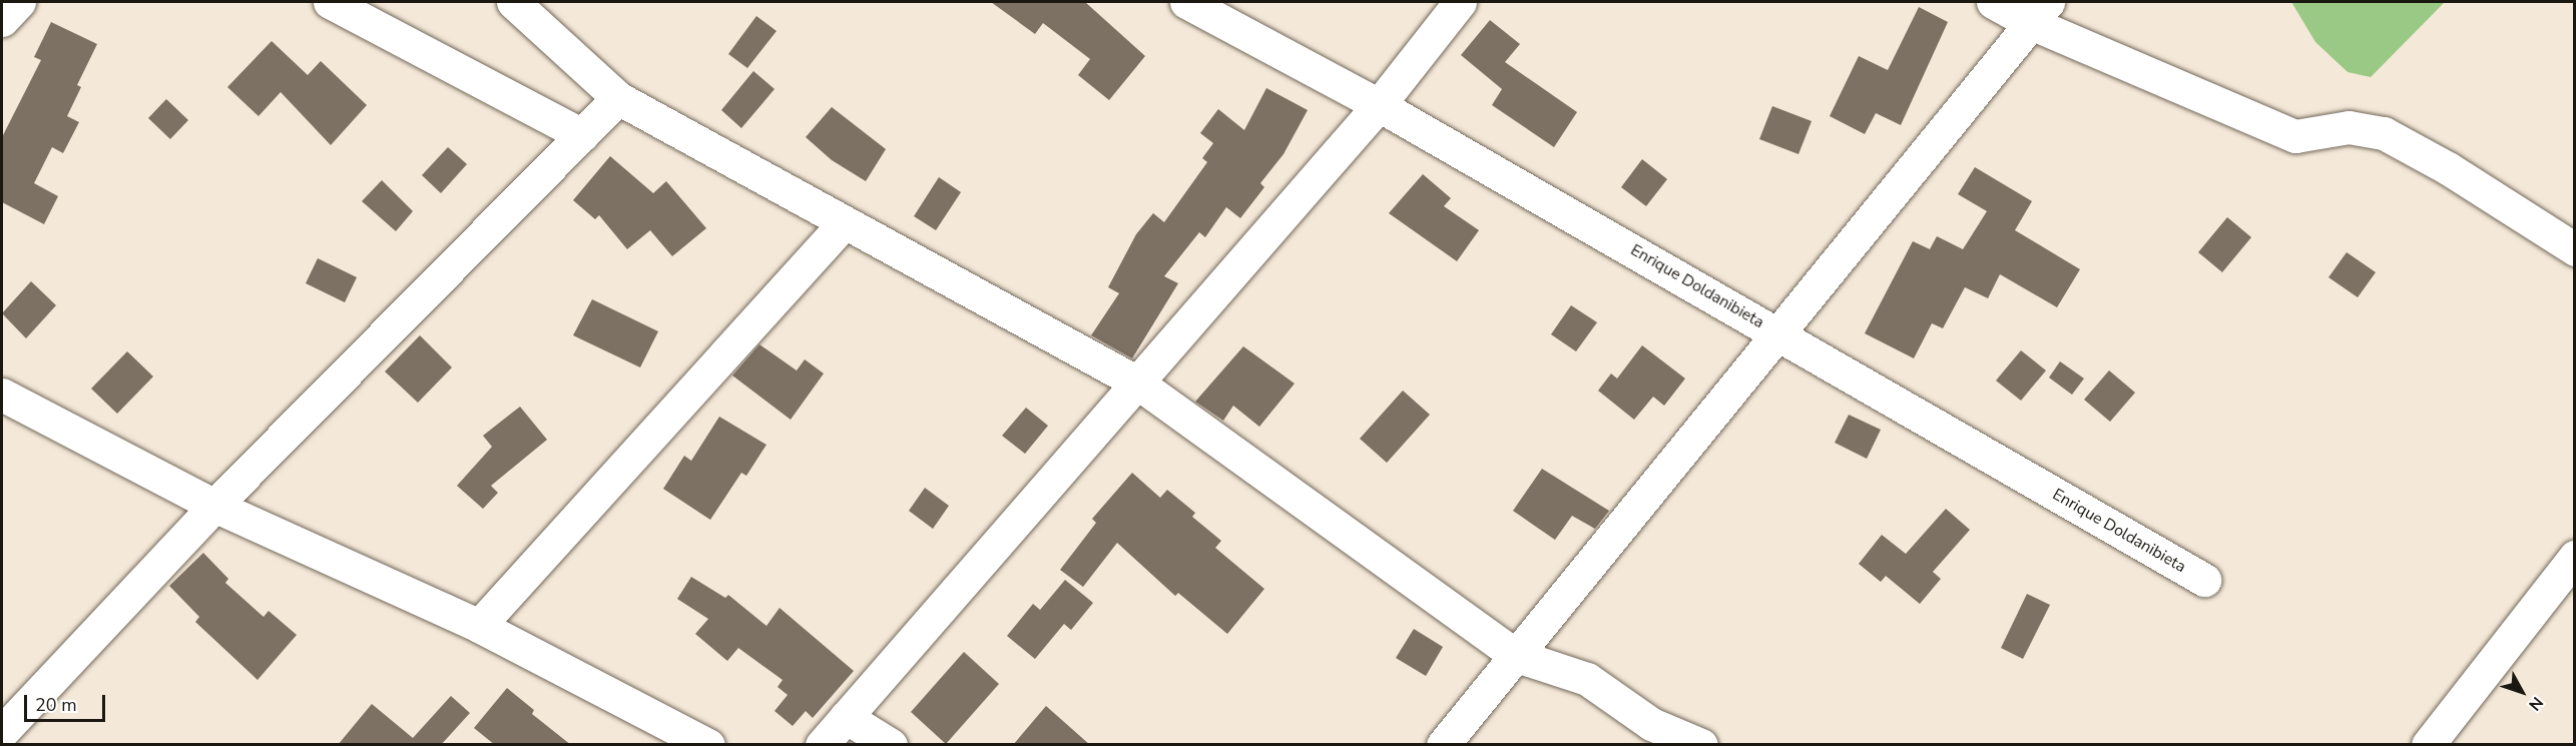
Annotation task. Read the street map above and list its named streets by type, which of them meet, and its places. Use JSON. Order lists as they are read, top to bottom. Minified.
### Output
{"streets":{"street":["Enrique Doldanibieta"]},"scale_bar":"20 m","north":"bottom right"}
